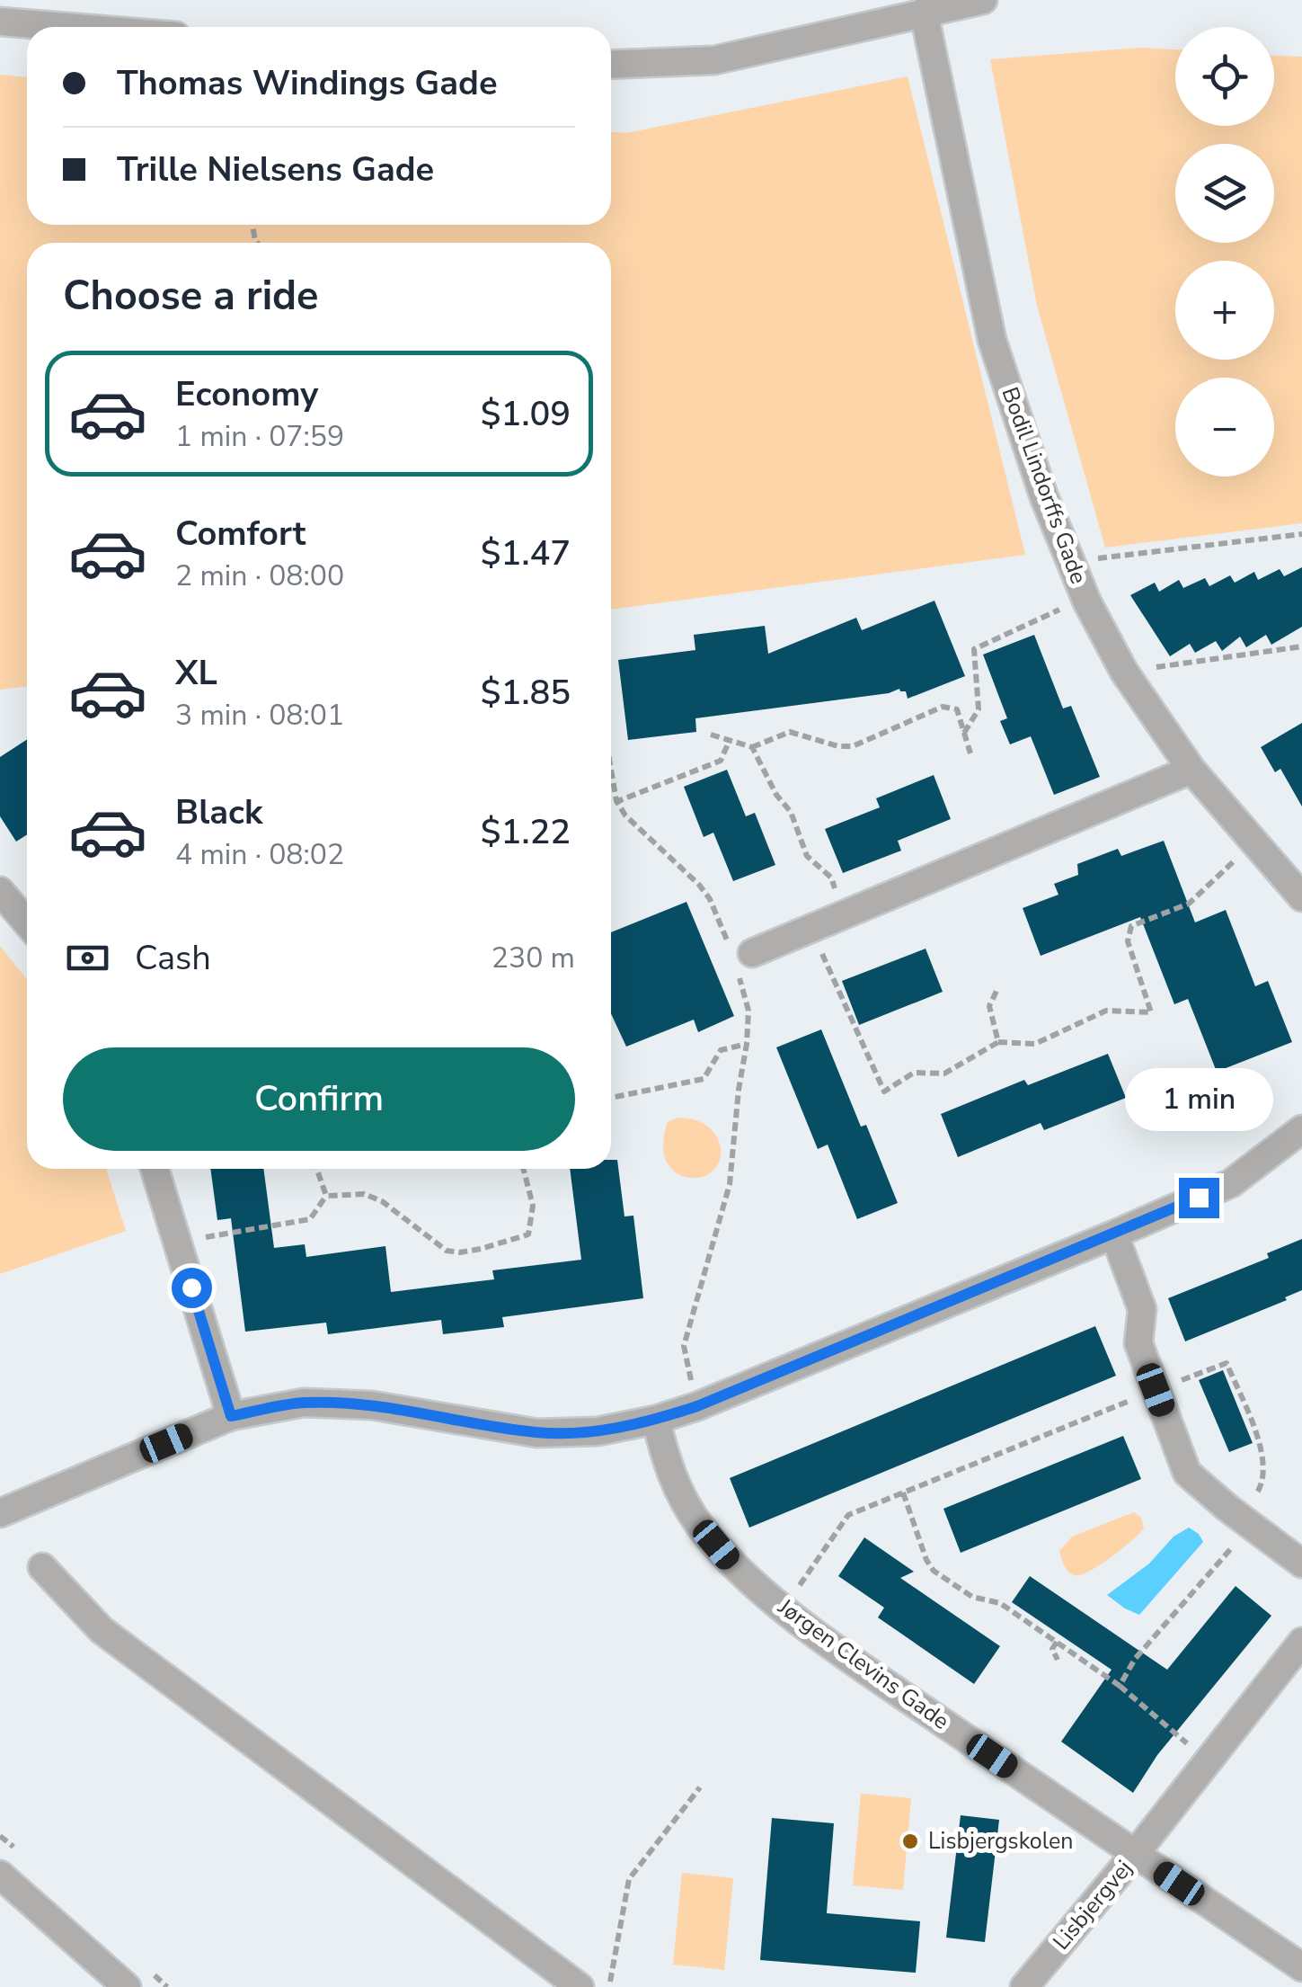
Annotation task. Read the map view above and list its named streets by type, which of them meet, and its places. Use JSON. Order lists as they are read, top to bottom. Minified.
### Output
{"streets":{"street":["Bodil Lindorffs Gade","Jørgen Clevins Gade","Lisbjergvej"]},"crossings":[["Jørgen Clevins Gade","Lisbjergvej"]],"places":["Lisbjergskolen"],"page":{"map_buttons":["+","−"],"banner":["Thomas Windings Gade","Trille Nielsens Gade"],"heading":"Choose a ride","list":[{"name":"Economy","note":"1 min · 07:59","value":"$1.09"},{"name":"Comfort","note":"2 min · 08:00","value":"$1.47"},{"name":"XL","note":"3 min · 08:01","value":"$1.85"},{"name":"Black","note":"4 min · 08:02","value":"$1.22"}],"pay":["Cash","230 m"],"buttons":"Confirm","bubble":"1 min"}}
